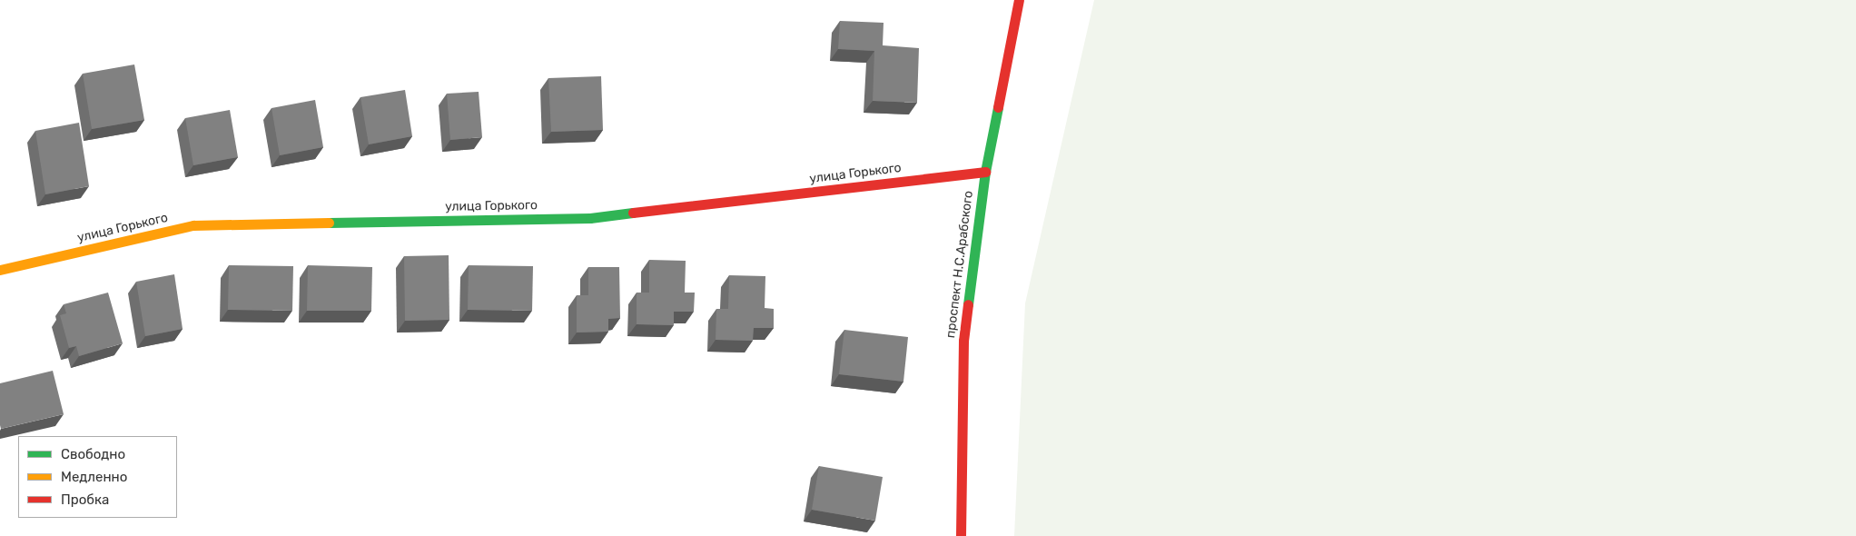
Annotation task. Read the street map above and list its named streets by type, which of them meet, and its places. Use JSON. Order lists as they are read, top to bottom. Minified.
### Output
{"streets":{"street":["улица Горького","проспект Н.С.Арабского"]},"crossings":[["улица Горького","проспект Н.С.Арабского"]],"legend":["Свободно","Медленно","Пробка"]}
